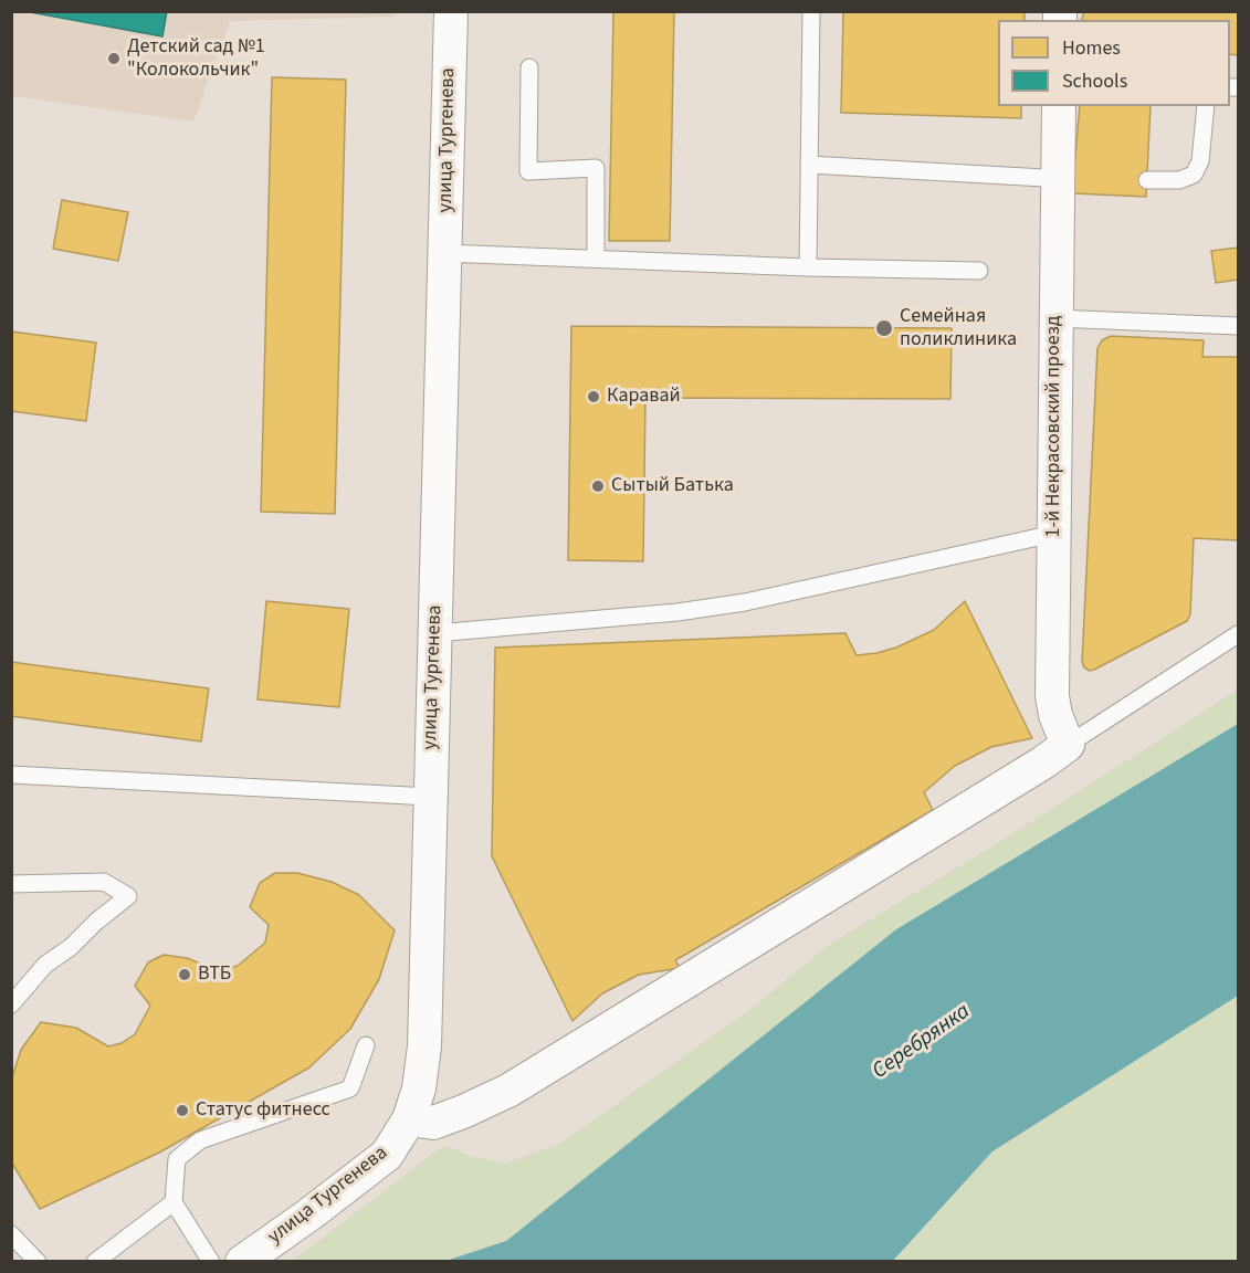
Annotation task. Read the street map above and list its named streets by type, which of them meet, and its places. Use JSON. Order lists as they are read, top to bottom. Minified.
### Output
{"streets":{"street":["улица Тургенева","1-й Некрасовский проезд"]},"water":["Серебрянка"],"places":["Детский сад №1 \"Колокольчик\"","Семейная поликлиника","Каравай","Сытый Батька","ВТБ","Статус фитнесс"],"legend":["Homes","Schools"]}
